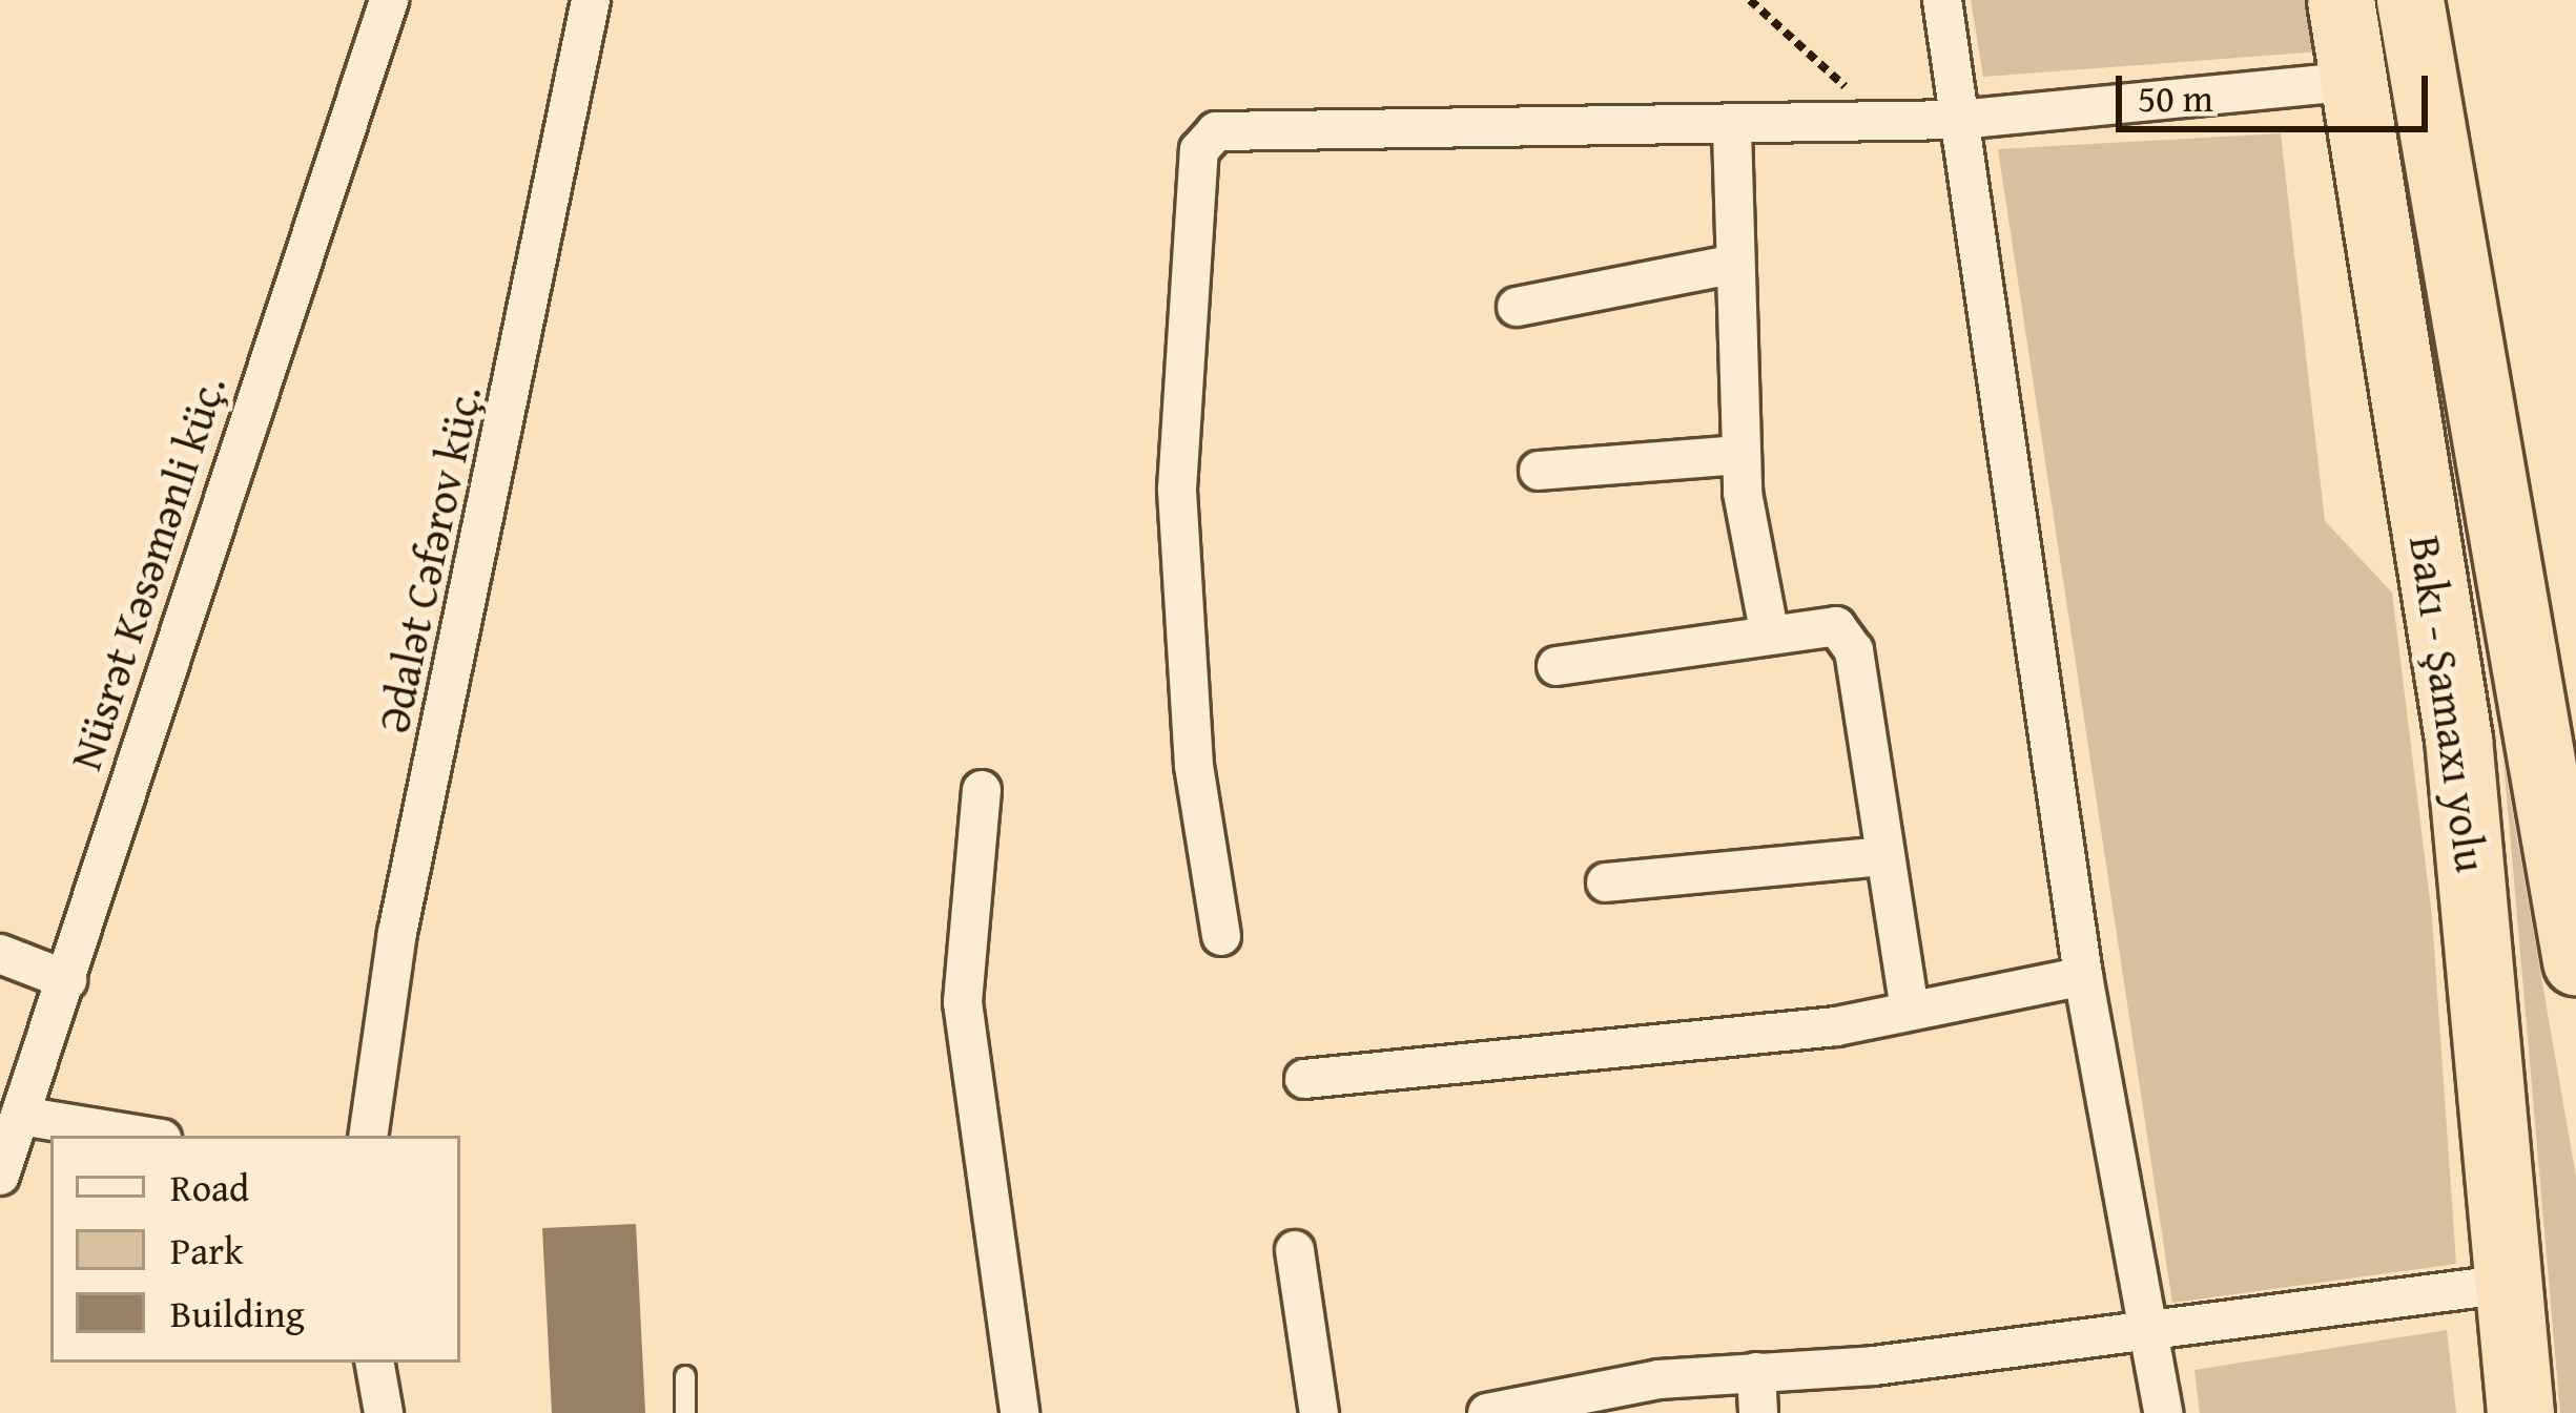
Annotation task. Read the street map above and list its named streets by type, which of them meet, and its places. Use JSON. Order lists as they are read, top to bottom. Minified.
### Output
{"streets":{"highway":["Bakı - Şamaxı yolu"],"street":["Ədalət Cəfərov küç.","Nüsrət Kəsəmənli küç."]},"legend":["Road","Park","Building"],"scale_bar":"50 m"}
